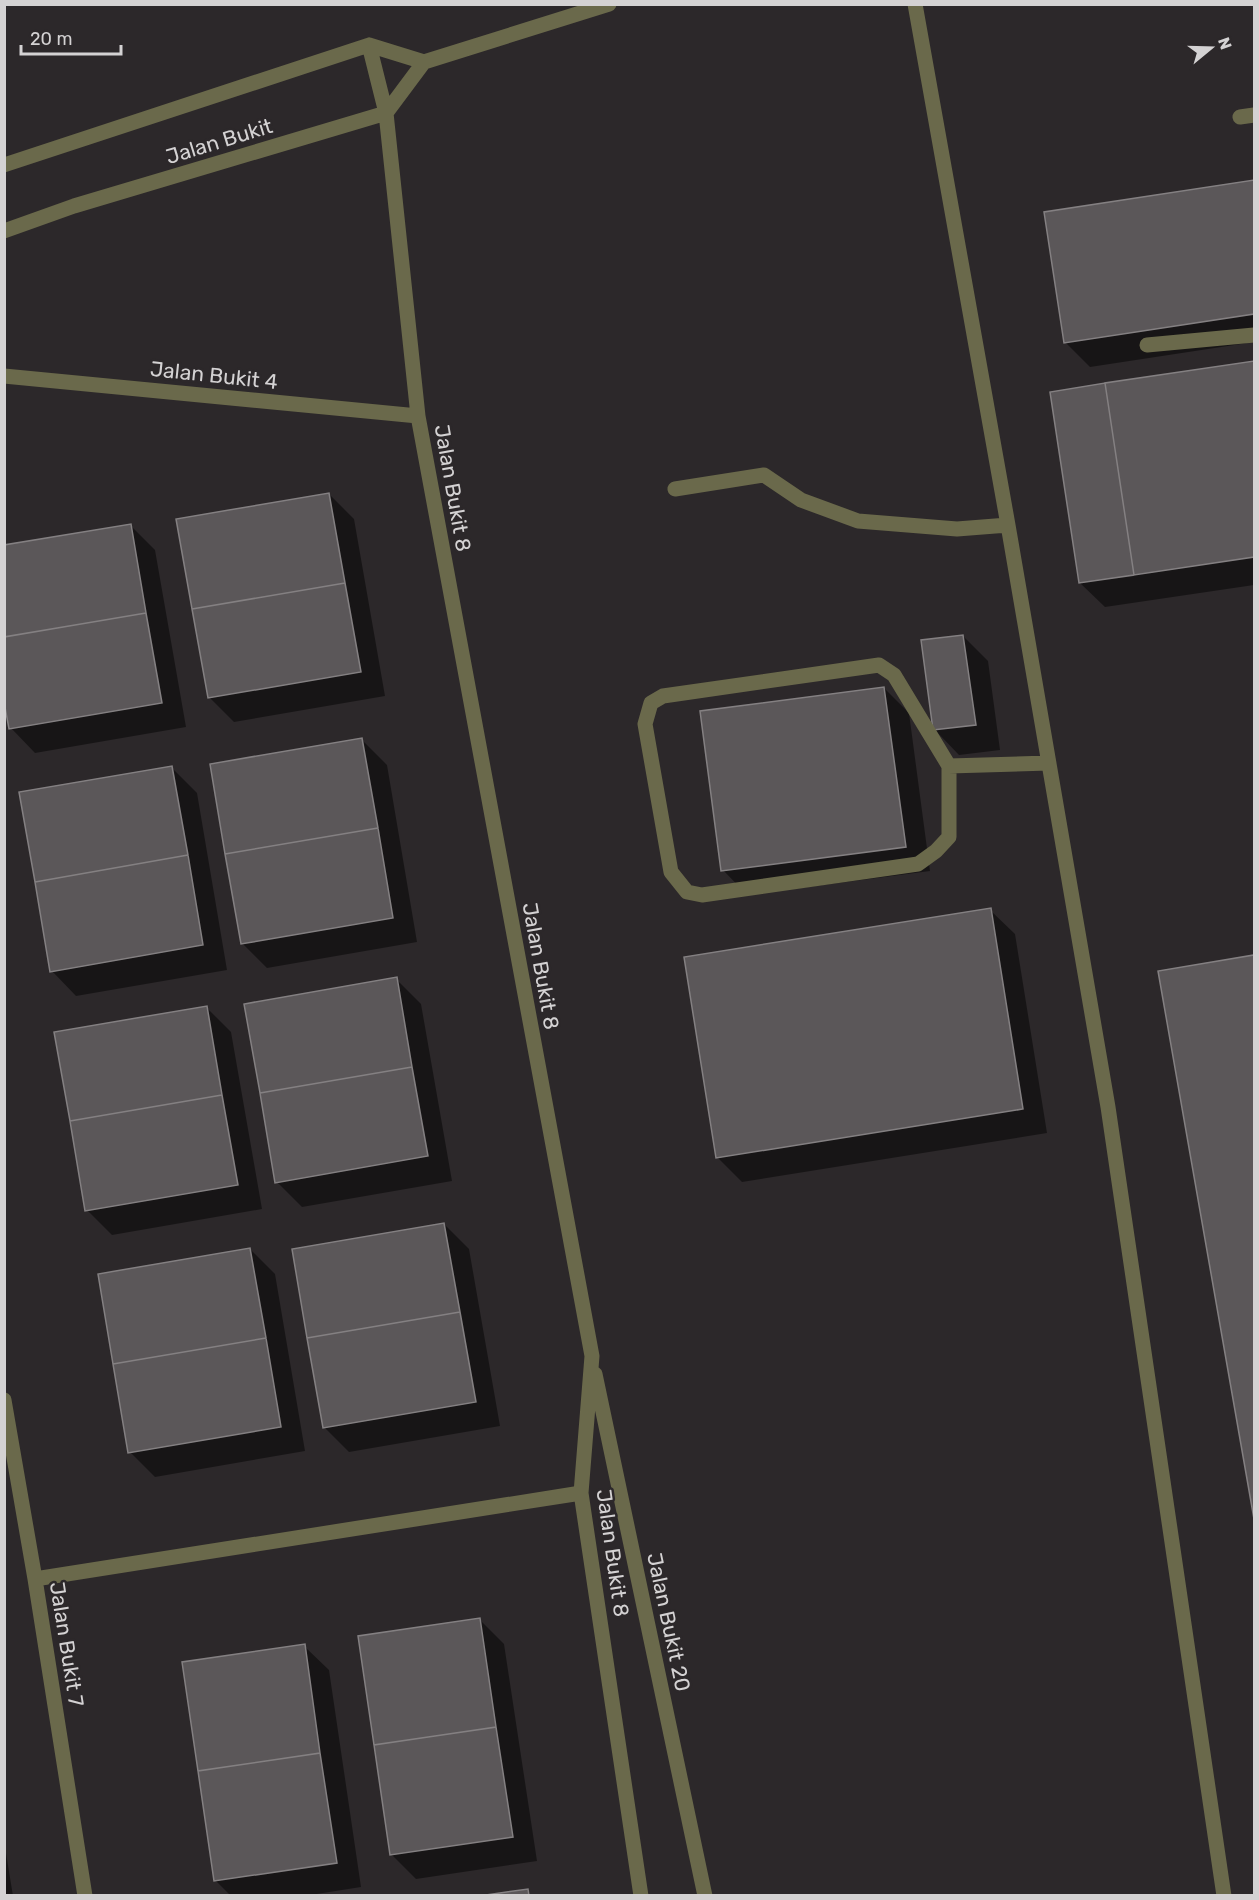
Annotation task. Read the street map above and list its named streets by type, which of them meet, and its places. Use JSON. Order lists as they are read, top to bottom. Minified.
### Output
{"streets":{"street":["Jalan Bukit","Jalan Bukit 4","Jalan Bukit 8","Jalan Bukit 20","Jalan Bukit 7"]},"crossings":[["Jalan Bukit","Jalan Bukit 8"],["Jalan Bukit 4","Jalan Bukit 8"],["Jalan Bukit 8","Jalan Bukit 20"]],"scale_bar":"20 m","north":"right"}
